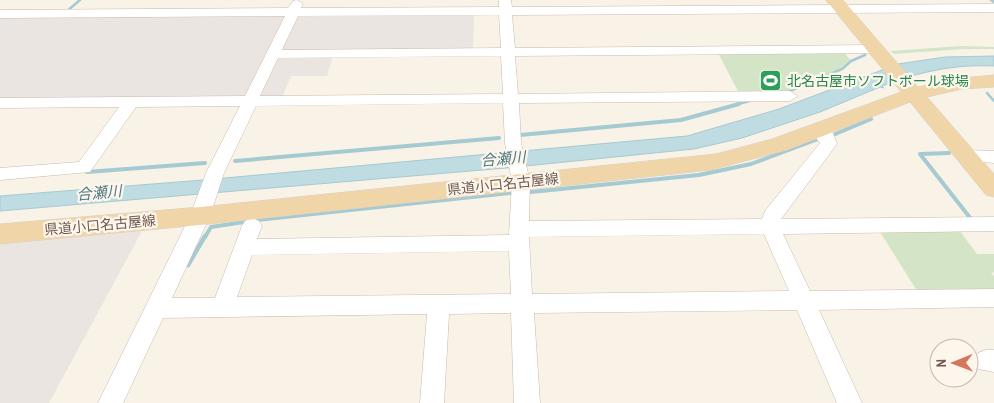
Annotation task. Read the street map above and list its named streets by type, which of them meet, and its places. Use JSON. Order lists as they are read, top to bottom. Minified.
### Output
{"streets":{"main road":["県道小口名古屋線"]},"water":["合瀬川"],"places":{"sports":["北名古屋市ソフトボール球場"]},"north":"left"}
